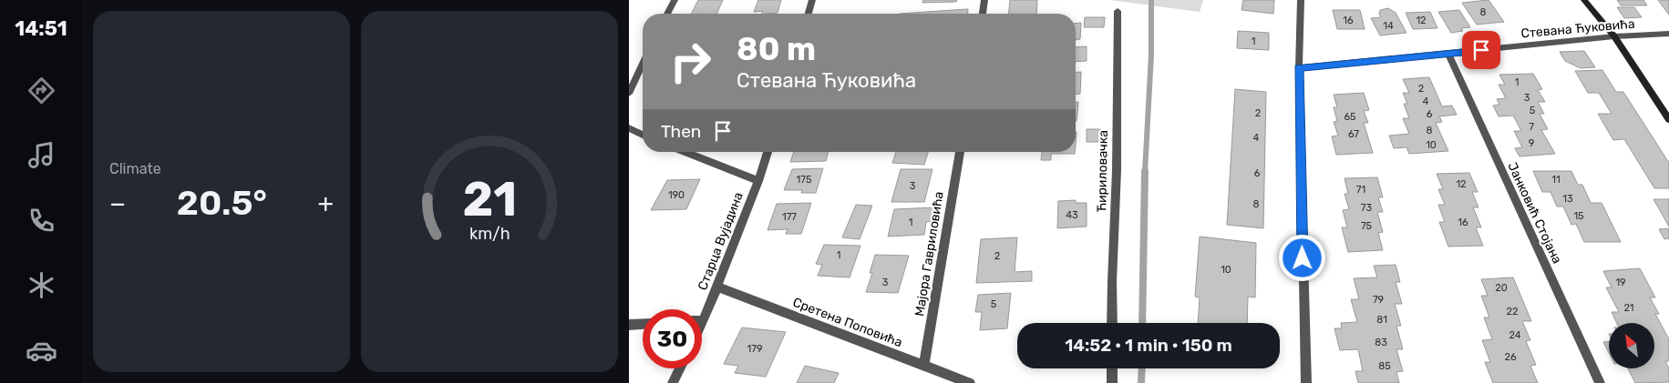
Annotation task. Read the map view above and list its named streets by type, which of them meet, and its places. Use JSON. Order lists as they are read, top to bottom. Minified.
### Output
{"streets":{"street":["Стевана Ћуковића","Ћириловачка","Јанковић Стојана","Старца Вујадина","Мајора Гавриловића","Сретена Поповића"]},"crossings":[["Стевана Ћуковића","Јанковић Стојана"],["Старца Вујадина","Сретена Поповића"],["Мајора Гавриловића","Сретена Поповића"]],"house_numbers":["8","16","12","14","1","1","2","3","4","5","2","6","65","7","8","67","4","9","10","6","175","11","12","3","71","190","13","8","73","43","15","177","1","16","75","1","2","10","3","19","20","79","5","21","22","81","24","83","179","26","85"],"north":"top left","page":{"tabs":"14:51","tile":"Climate","turn":["80 m","Стевана Ћуковића"],"then":"Then","heat":["−","20.5°","+"],"limit":"30","trip":"14:52 · 1 min · 150 m","gauge":["21","km/h"]}}
